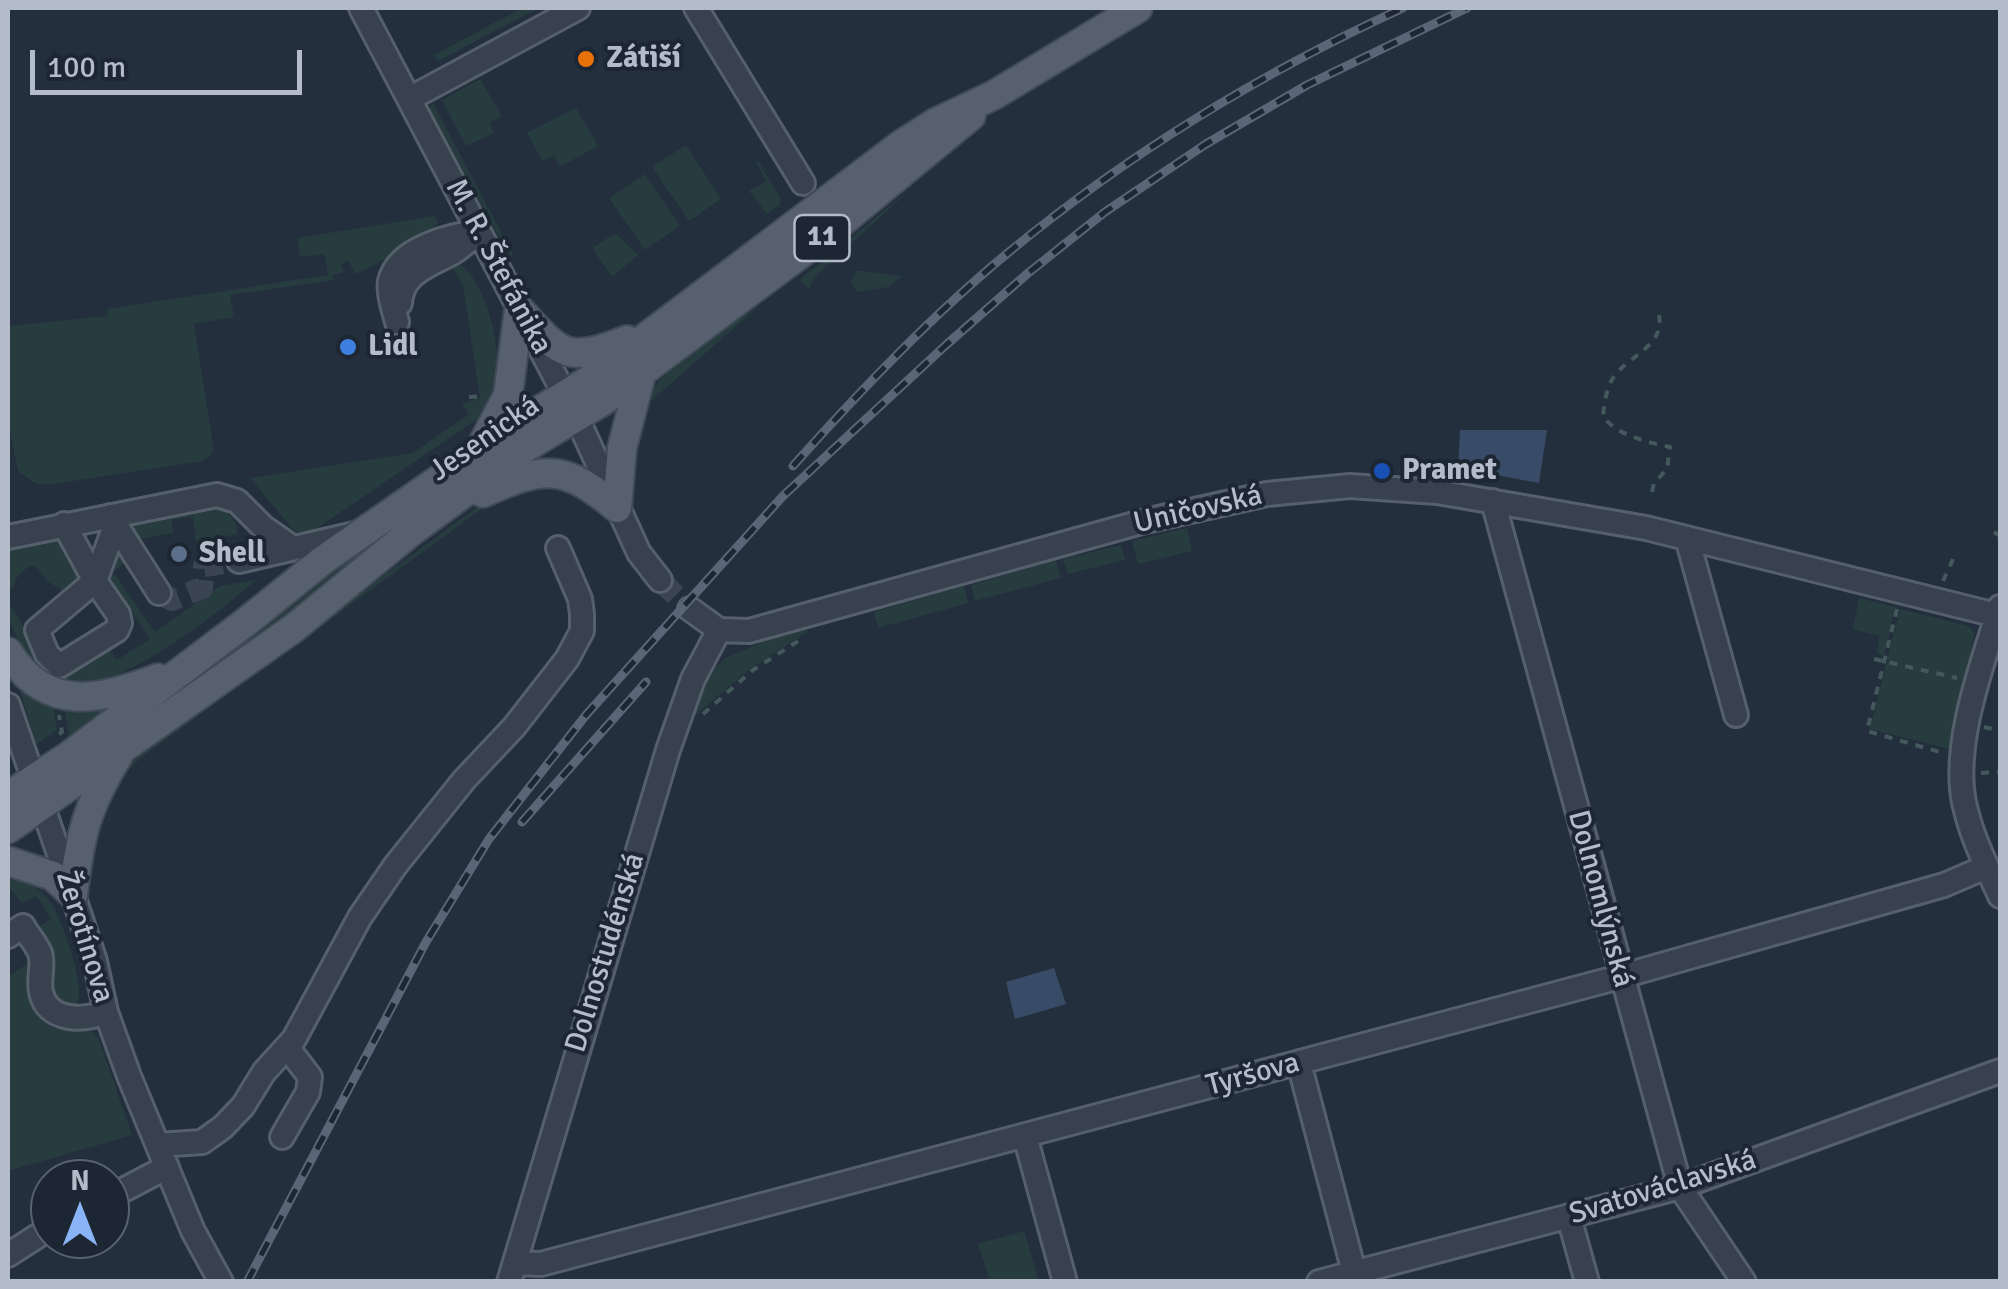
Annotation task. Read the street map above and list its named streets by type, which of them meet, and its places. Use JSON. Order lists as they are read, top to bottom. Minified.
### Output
{"streets":{"main road":["11","Jesenická"],"street":["M. R. Štefánika","Uničovská","Dolnomlýnská","Žerotínova","Dolnostudénská","Tyršova","Svatováclavská"]},"crossings":[["M. R. Štefánika","Jesenická"],["Jesenická","Žerotínova"],["Uničovská","Dolnomlýnská"],["Uničovská","Dolnostudénská"],["Dolnomlýnská","Tyršova"],["Dolnomlýnská","Svatováclavská"],["Dolnostudénská","Tyršova"]],"places":["Zátiší","Lidl","Pramet","Shell"],"scale_bar":"100 m","north":"top"}
